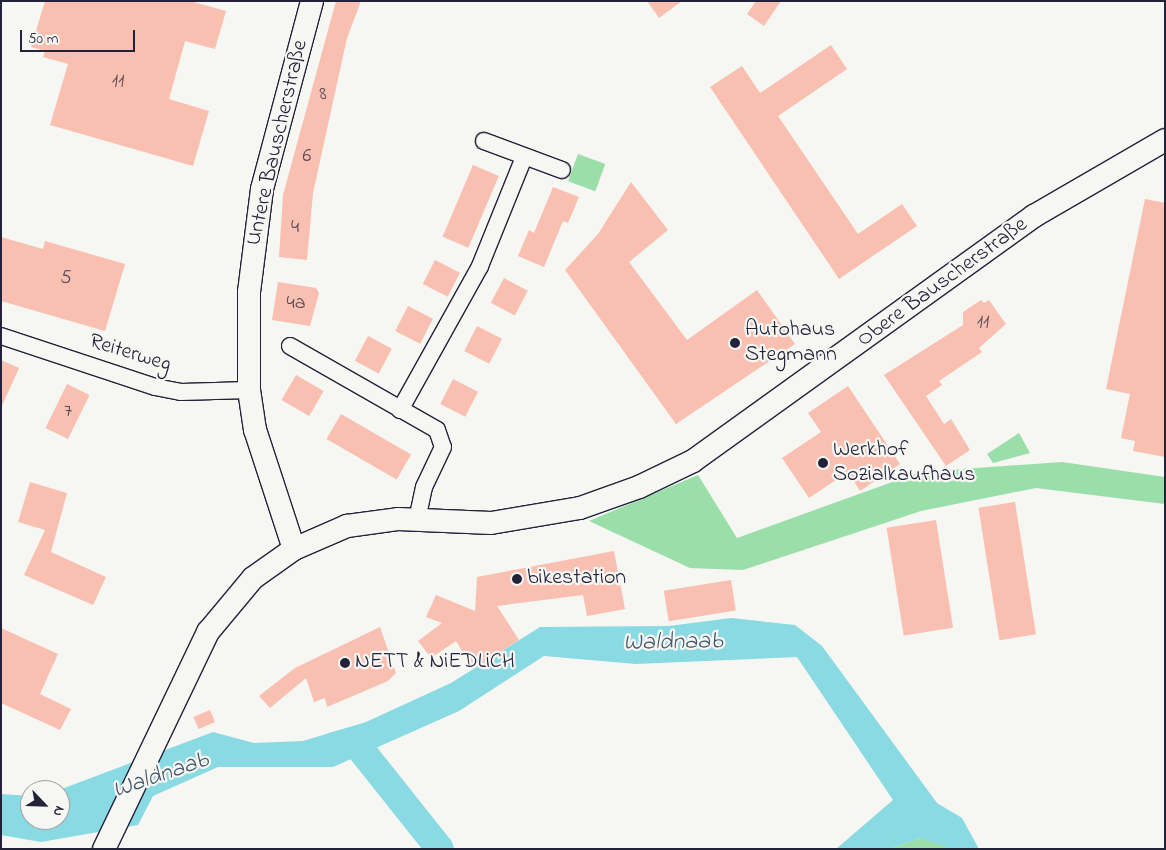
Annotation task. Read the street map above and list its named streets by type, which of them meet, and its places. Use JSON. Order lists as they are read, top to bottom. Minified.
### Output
{"streets":{"street":["Untere Bauscherstraße","Obere Bauscherstraße","Reiterweg"]},"crossings":[["Untere Bauscherstraße","Obere Bauscherstraße"],["Untere Bauscherstraße","Reiterweg"]],"water":["Waldnaab"],"places":["Autohaus Stegmann","Werkhof Sozialkaufhaus","bikestation","NETT & NiEDLiCH"],"house_numbers":["11","8","6","4","5","4a","11","7"],"scale_bar":"50 m","north":"bottom right"}
